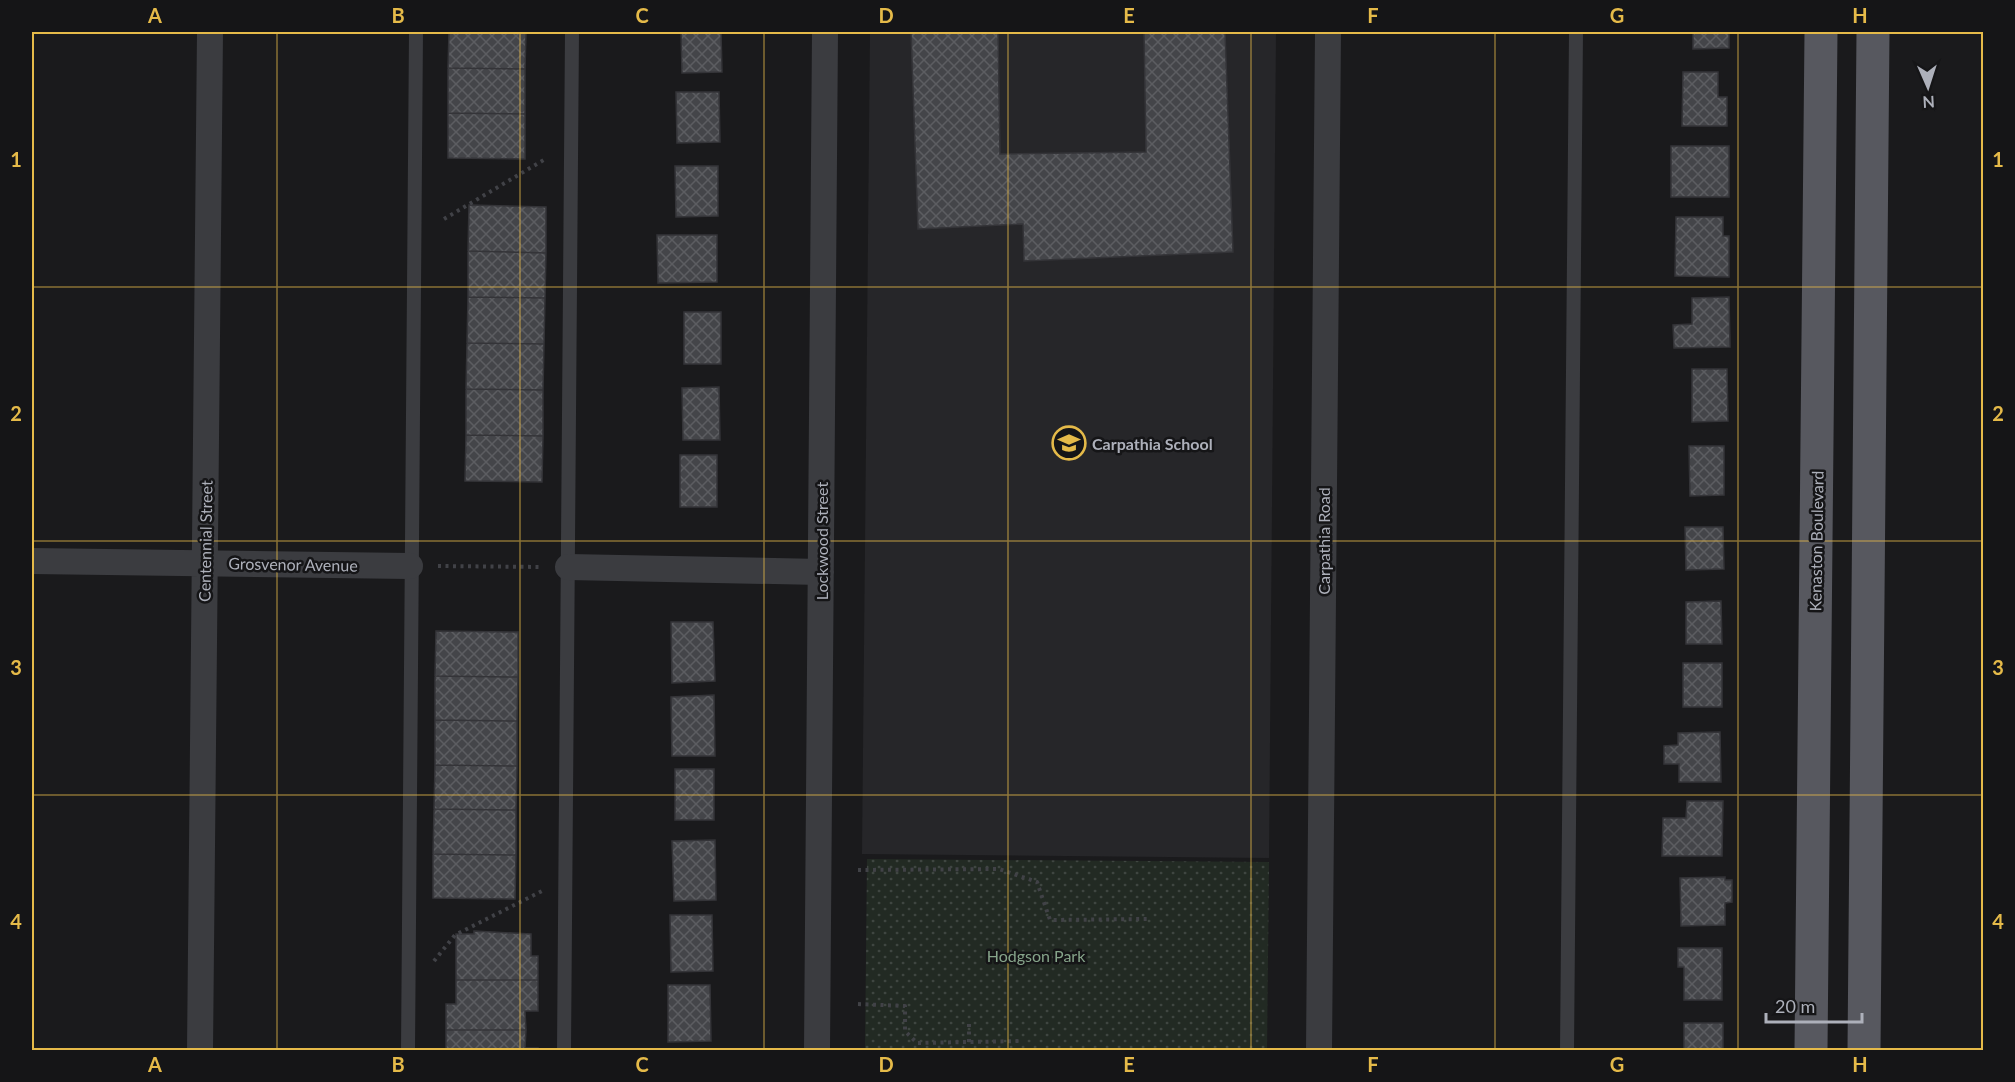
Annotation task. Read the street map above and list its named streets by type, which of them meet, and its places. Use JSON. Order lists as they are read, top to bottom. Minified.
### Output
{"streets":{"main road":["Kenaston Boulevard"],"street":["Centennial Street","Lockwood Street","Carpathia Road","Grosvenor Avenue"]},"crossings":[["Centennial Street","Grosvenor Avenue"]],"parks":["Hodgson Park"],"places":{"school or university":["Carpathia School"]},"scale_bar":"20 m","north":"bottom","grid":{"columns":["A","B","C","D","E","F","G","H"],"rows":["1","2","3","4"]}}
